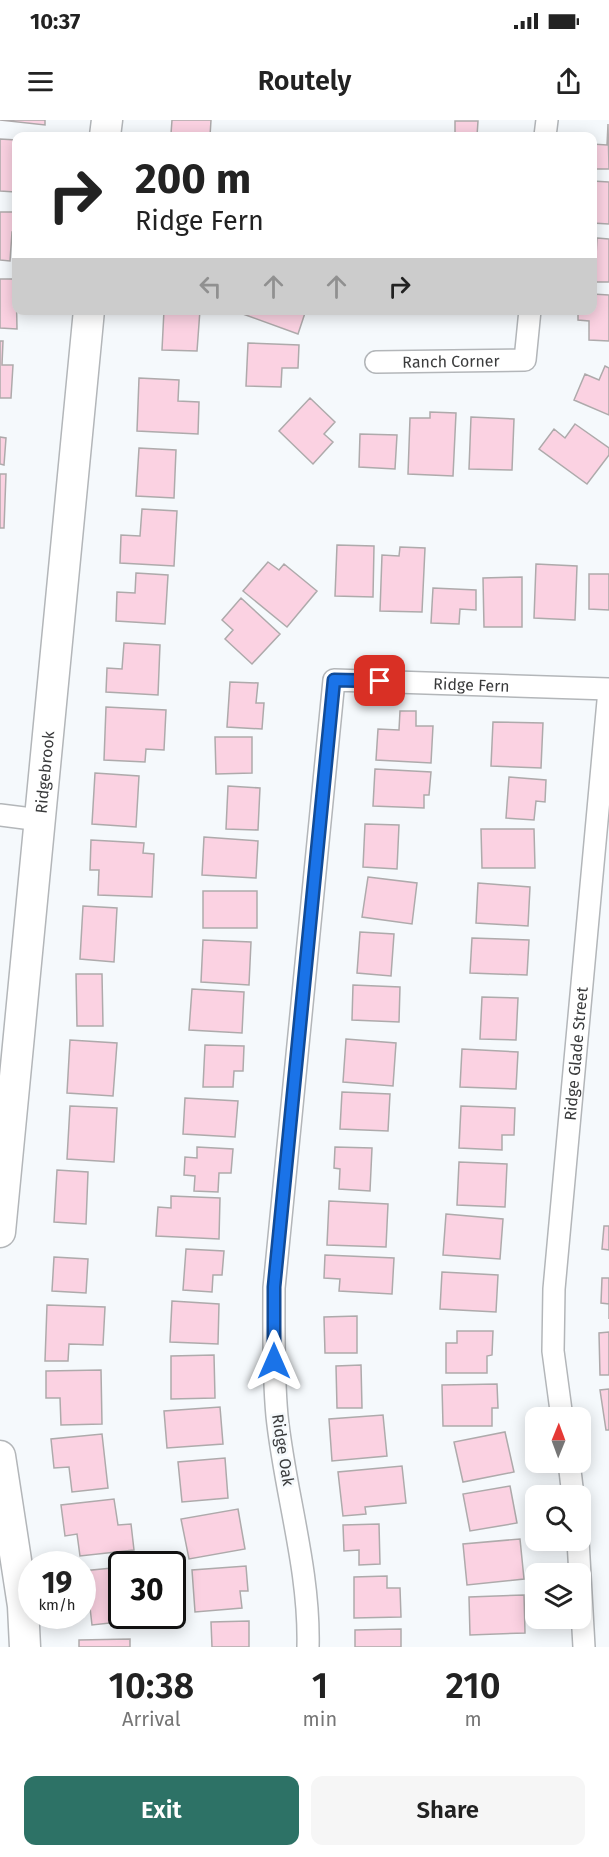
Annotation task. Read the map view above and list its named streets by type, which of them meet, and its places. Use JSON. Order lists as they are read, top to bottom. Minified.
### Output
{"streets":{"street":["Ranch Corner","Ridge Fern","Ridgebrook","Ridge Glade Street","Ridge Oak"]},"crossings":[["Ridge Fern","Ridge Glade Street"],["Ridge Fern","Ridge Oak"]],"north":"top","page":{"status":"10:37","header":"Routely","turn":["200 m","Ridge Fern"],"speed":"19 km/h","limit":"30","eta":["10:38","Arrival","1","min","210","m"],"buttons":["Exit","Share"]}}
